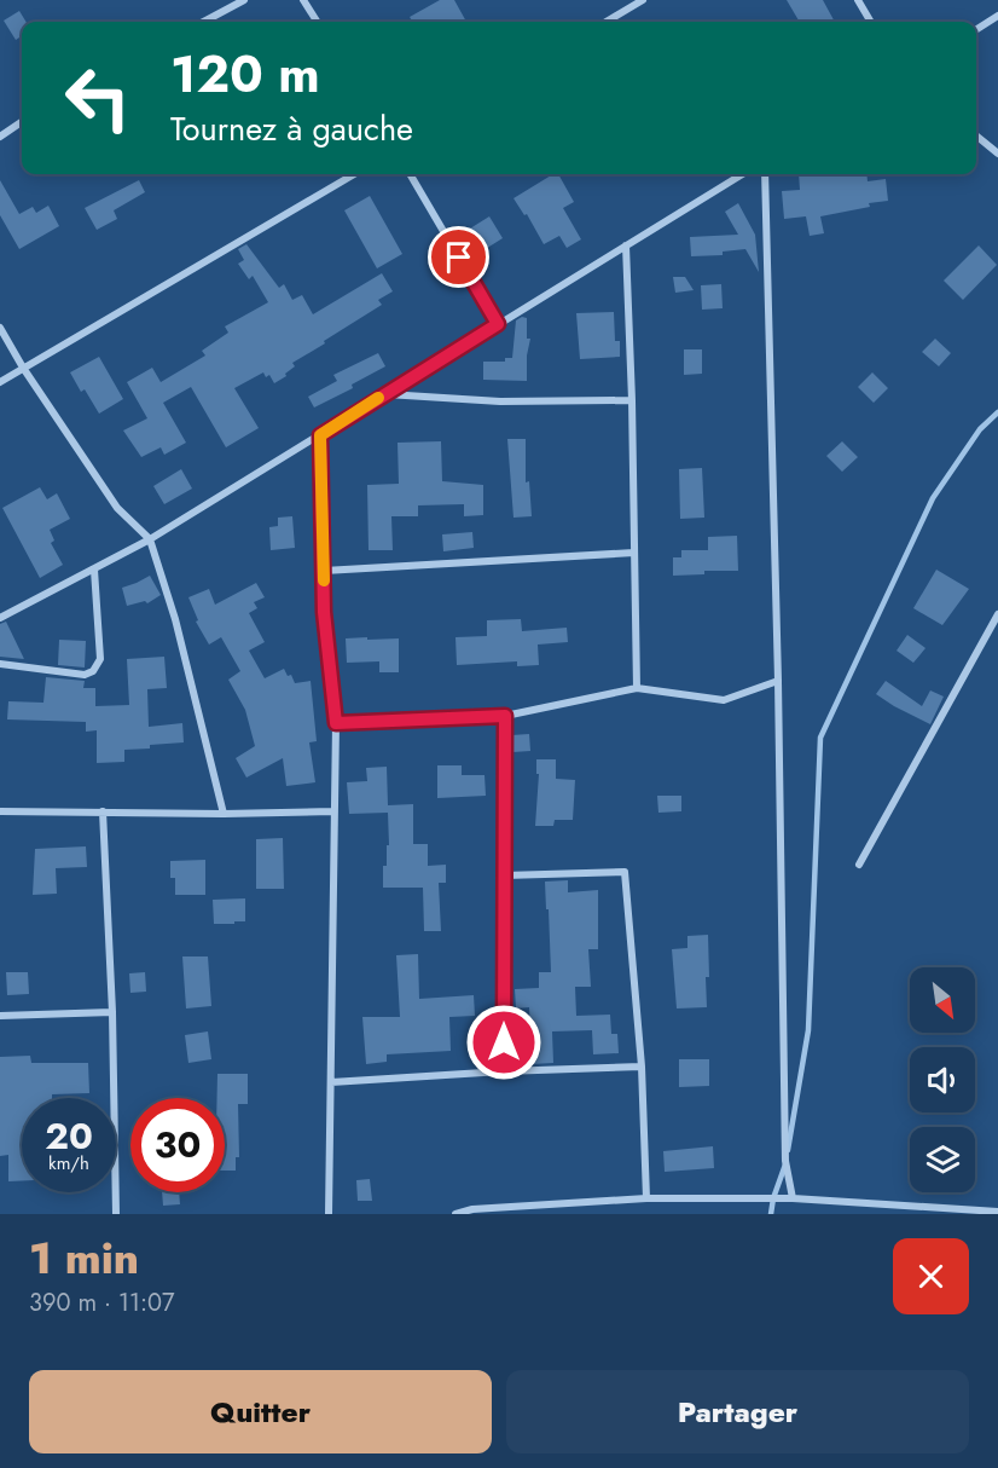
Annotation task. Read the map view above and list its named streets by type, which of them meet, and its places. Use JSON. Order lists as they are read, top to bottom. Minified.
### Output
{"north":"bottom right","page":{"turn":["120 m","Tournez à gauche"],"speed":"20 km/h","limit":"30","heading":["1 min","390 m · 11:07"],"buttons":["Quitter","Partager"]}}
